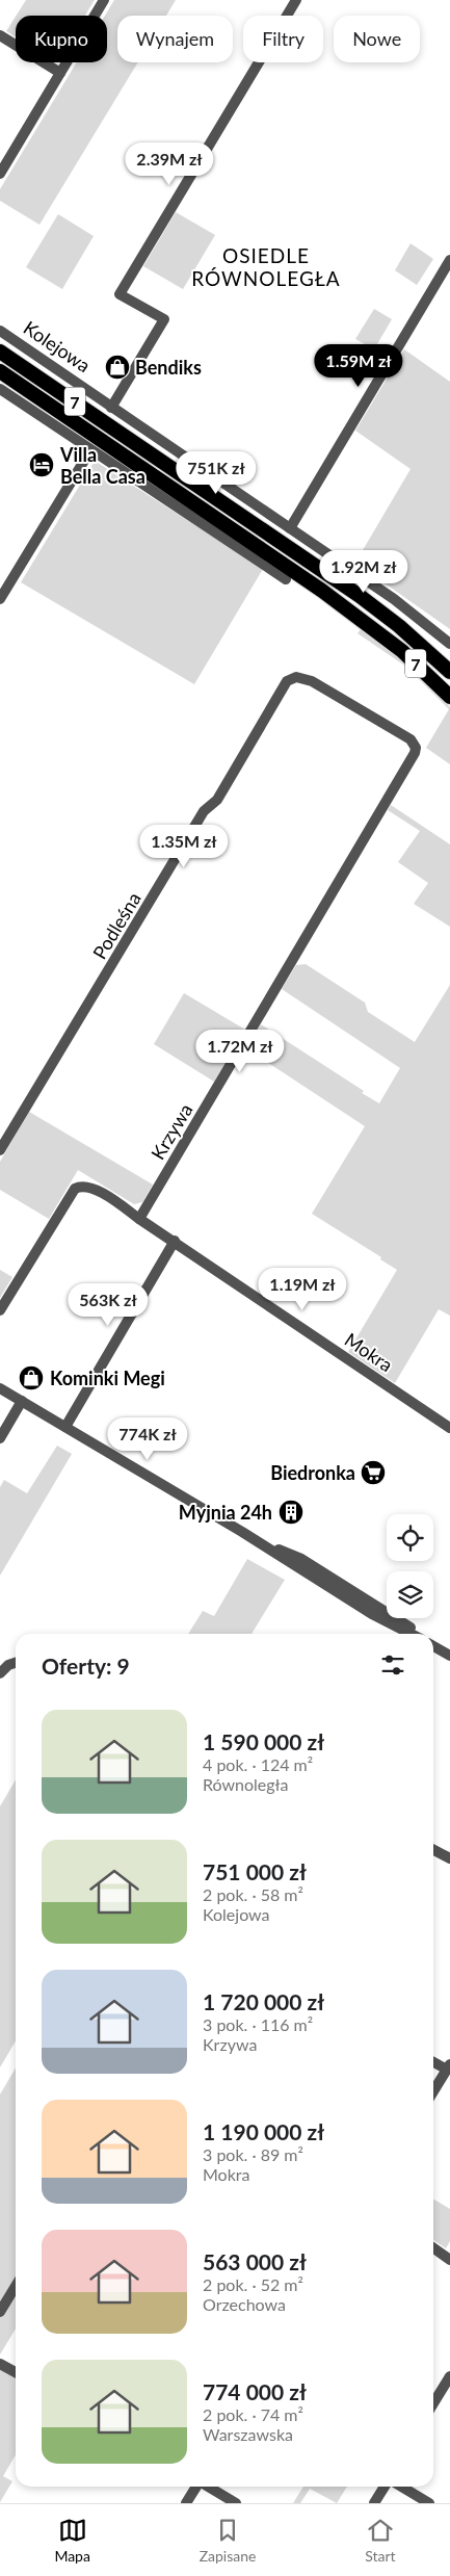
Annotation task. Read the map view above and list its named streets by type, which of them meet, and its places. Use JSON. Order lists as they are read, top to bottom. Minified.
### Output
{"streets":{"highway":["Kolejowa","7"],"street":["Podleśna","Krzywa","Mokra"]},"crossings":[["Podleśna","Krzywa"],["Krzywa","Mokra"]],"districts":["OSIEDLE RÓWNOLEGŁA"],"places":{"shop":["Bendiks","Kominki Megi"],"hotel":["Villa Bella Casa"],"supermarket":["Biedronka"],"building":["Myjnia 24h"]},"page":{"chip":["Kupno","Wynajem","Filtry","Nowe"],"price":["2.39M zł","1.59M zł","751K zł","1.92M zł","1.35M zł","1.72M zł","1.19M zł","563K zł","774K zł"],"heading":"Oferty: 9","list":[{"name":"1 590 000 zł","note":"4 pok. · 124 m² · Równoległa"},{"name":"751 000 zł","note":"2 pok. · 58 m² · Kolejowa"},{"name":"1 720 000 zł","note":"3 pok. · 116 m² · Krzywa"},{"name":"1 190 000 zł","note":"3 pok. · 89 m² · Mokra"},{"name":"563 000 zł","note":"2 pok. · 52 m² · Orzechowa"},{"name":"774 000 zł","note":"2 pok. · 74 m² · Warszawska"}],"tabs":["Mapa","Zapisane","Start"]}}
